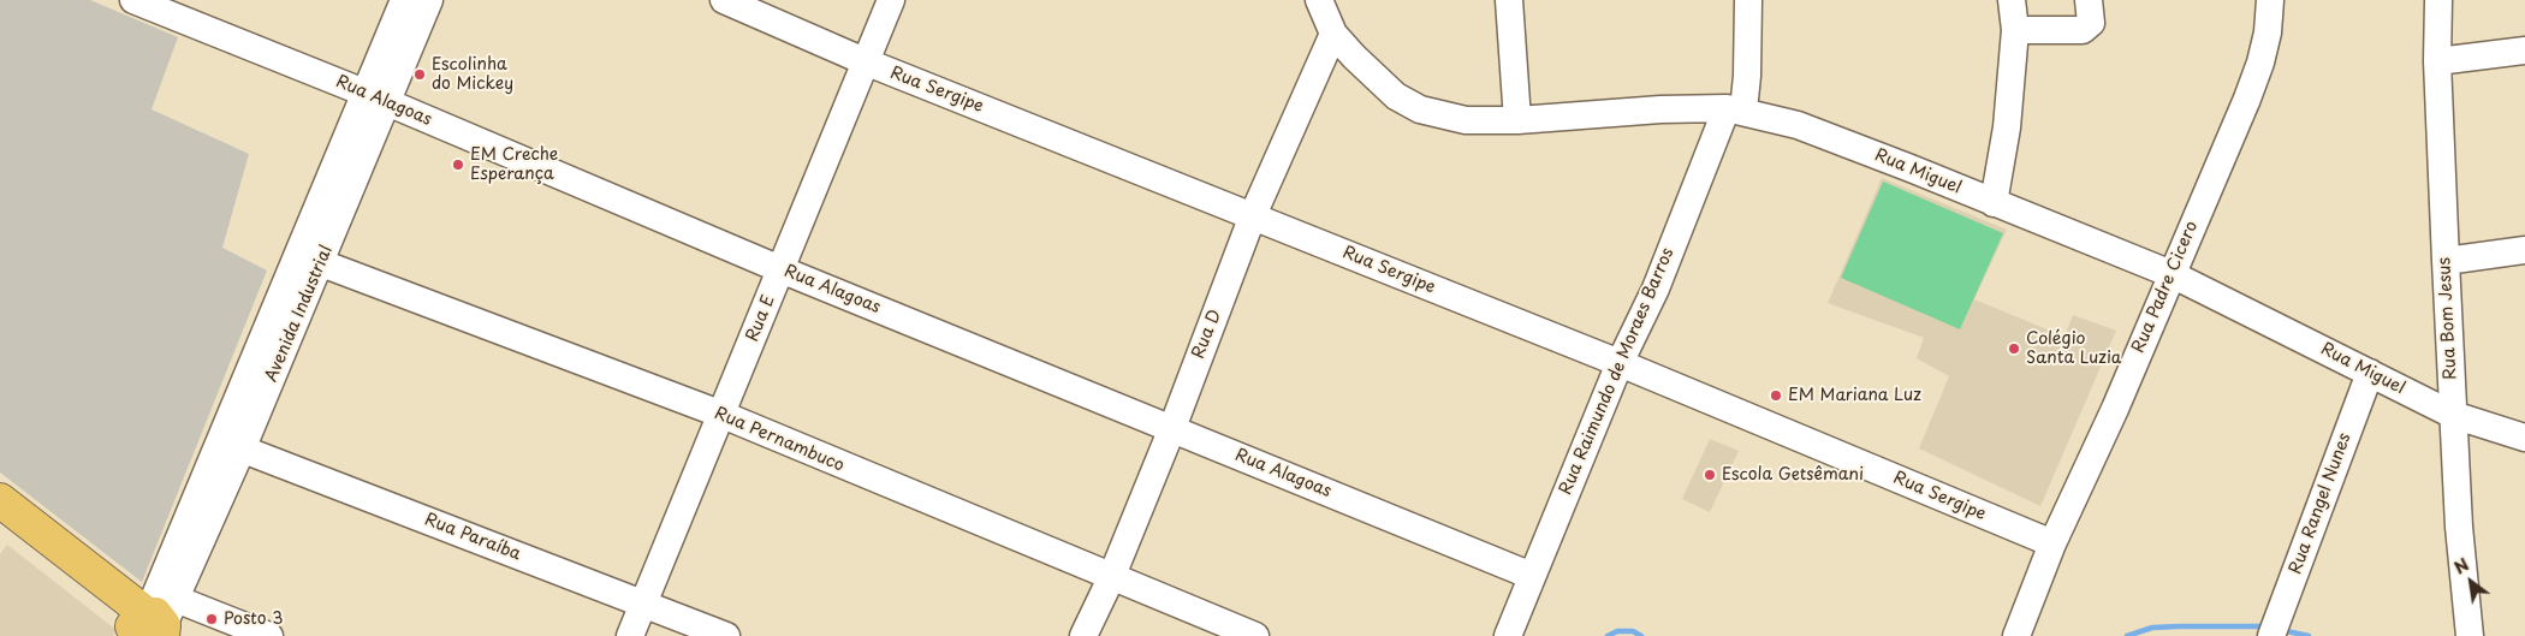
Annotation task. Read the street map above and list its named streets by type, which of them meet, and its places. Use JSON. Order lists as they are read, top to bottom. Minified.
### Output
{"streets":{"street":["Rua Sergipe","Rua Alagoas","Rua Miguel","Rua Padre Cicero","Avenida Industrial","Rua E","Rua Bom Jesus","Rua D","Rua Raimundo de Moraes Barros","Rua Pernambuco","Rua Rangel Nunes","Rua Paraíba"]},"crossings":[["Rua Sergipe","Rua Padre Cicero"],["Rua Sergipe","Rua E"],["Rua Sergipe","Rua D"],["Rua Sergipe","Rua Raimundo de Moraes Barros"],["Rua Alagoas","Avenida Industrial"],["Rua Alagoas","Rua E"],["Rua Alagoas","Rua D"],["Rua Alagoas","Rua Raimundo de Moraes Barros"],["Rua Miguel","Rua Padre Cicero"],["Rua Miguel","Rua Bom Jesus"],["Rua Miguel","Rua D"],["Rua Miguel","Rua Raimundo de Moraes Barros"],["Rua Miguel","Rua Rangel Nunes"],["Avenida Industrial","Rua Pernambuco"],["Avenida Industrial","Rua Paraíba"],["Rua E","Rua Pernambuco"],["Rua E","Rua Paraíba"],["Rua D","Rua Pernambuco"]],"places":["Escolinha do Mickey","EM Creche Esperança","Colégio Santa Luzia","EM Mariana Luz","Escola Getsêmani","Posto 3"],"north":"top left"}
